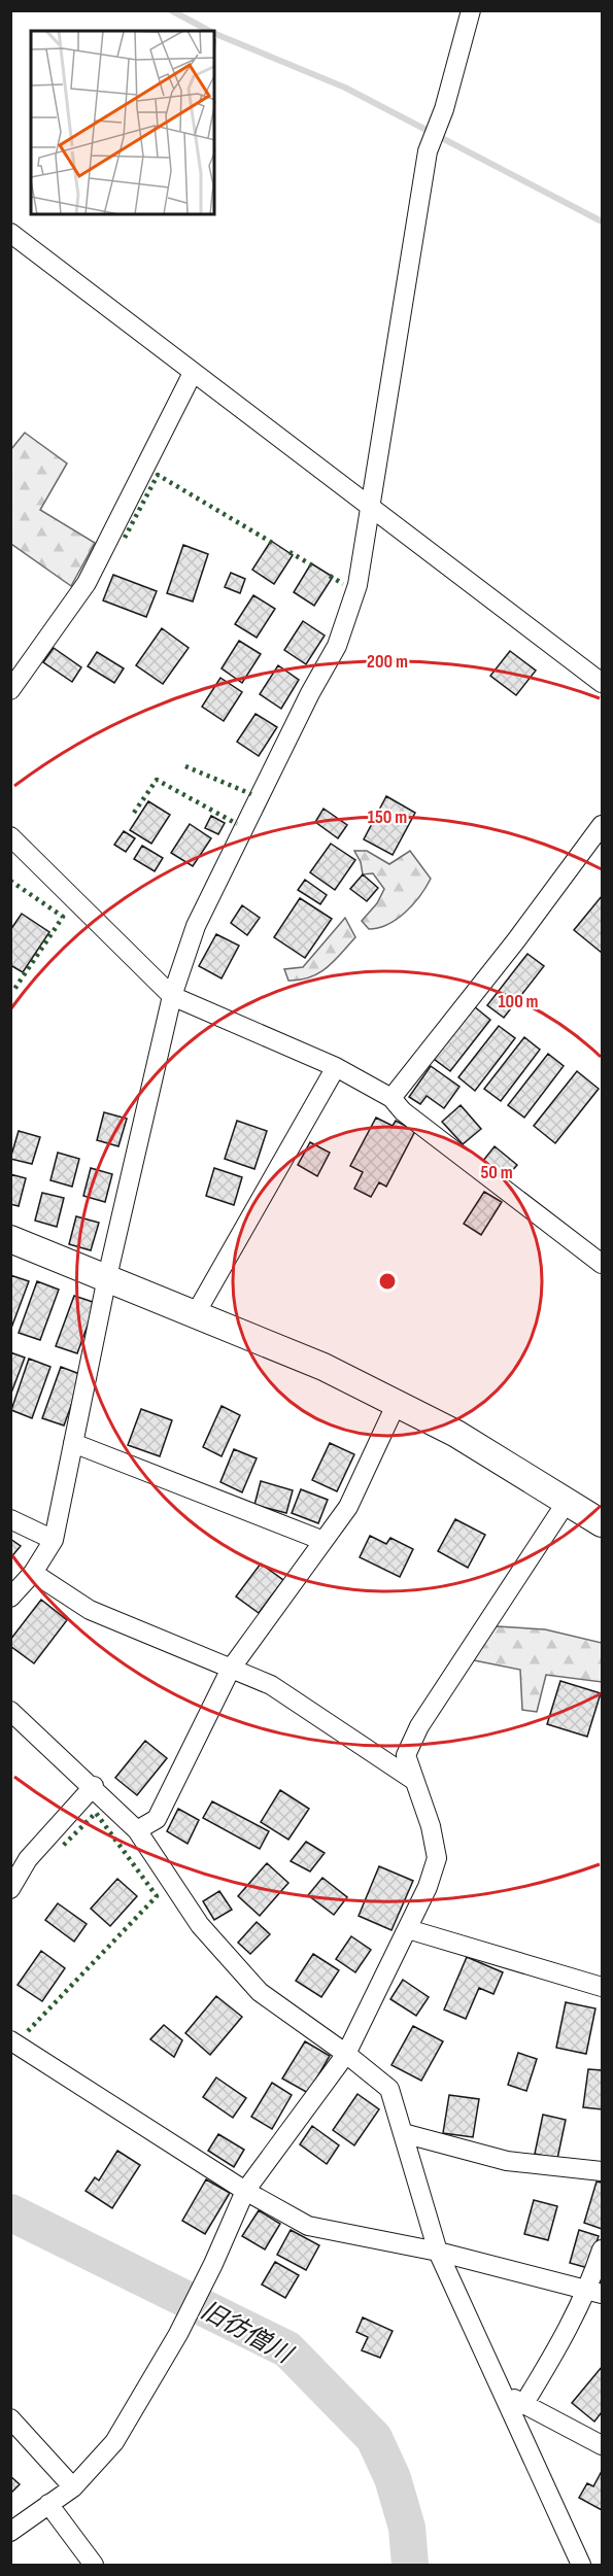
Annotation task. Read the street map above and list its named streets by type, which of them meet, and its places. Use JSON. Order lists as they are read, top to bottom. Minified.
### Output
{"water":["旧彷僧川"],"rings":["200 m","150 m","100 m","50 m"]}
